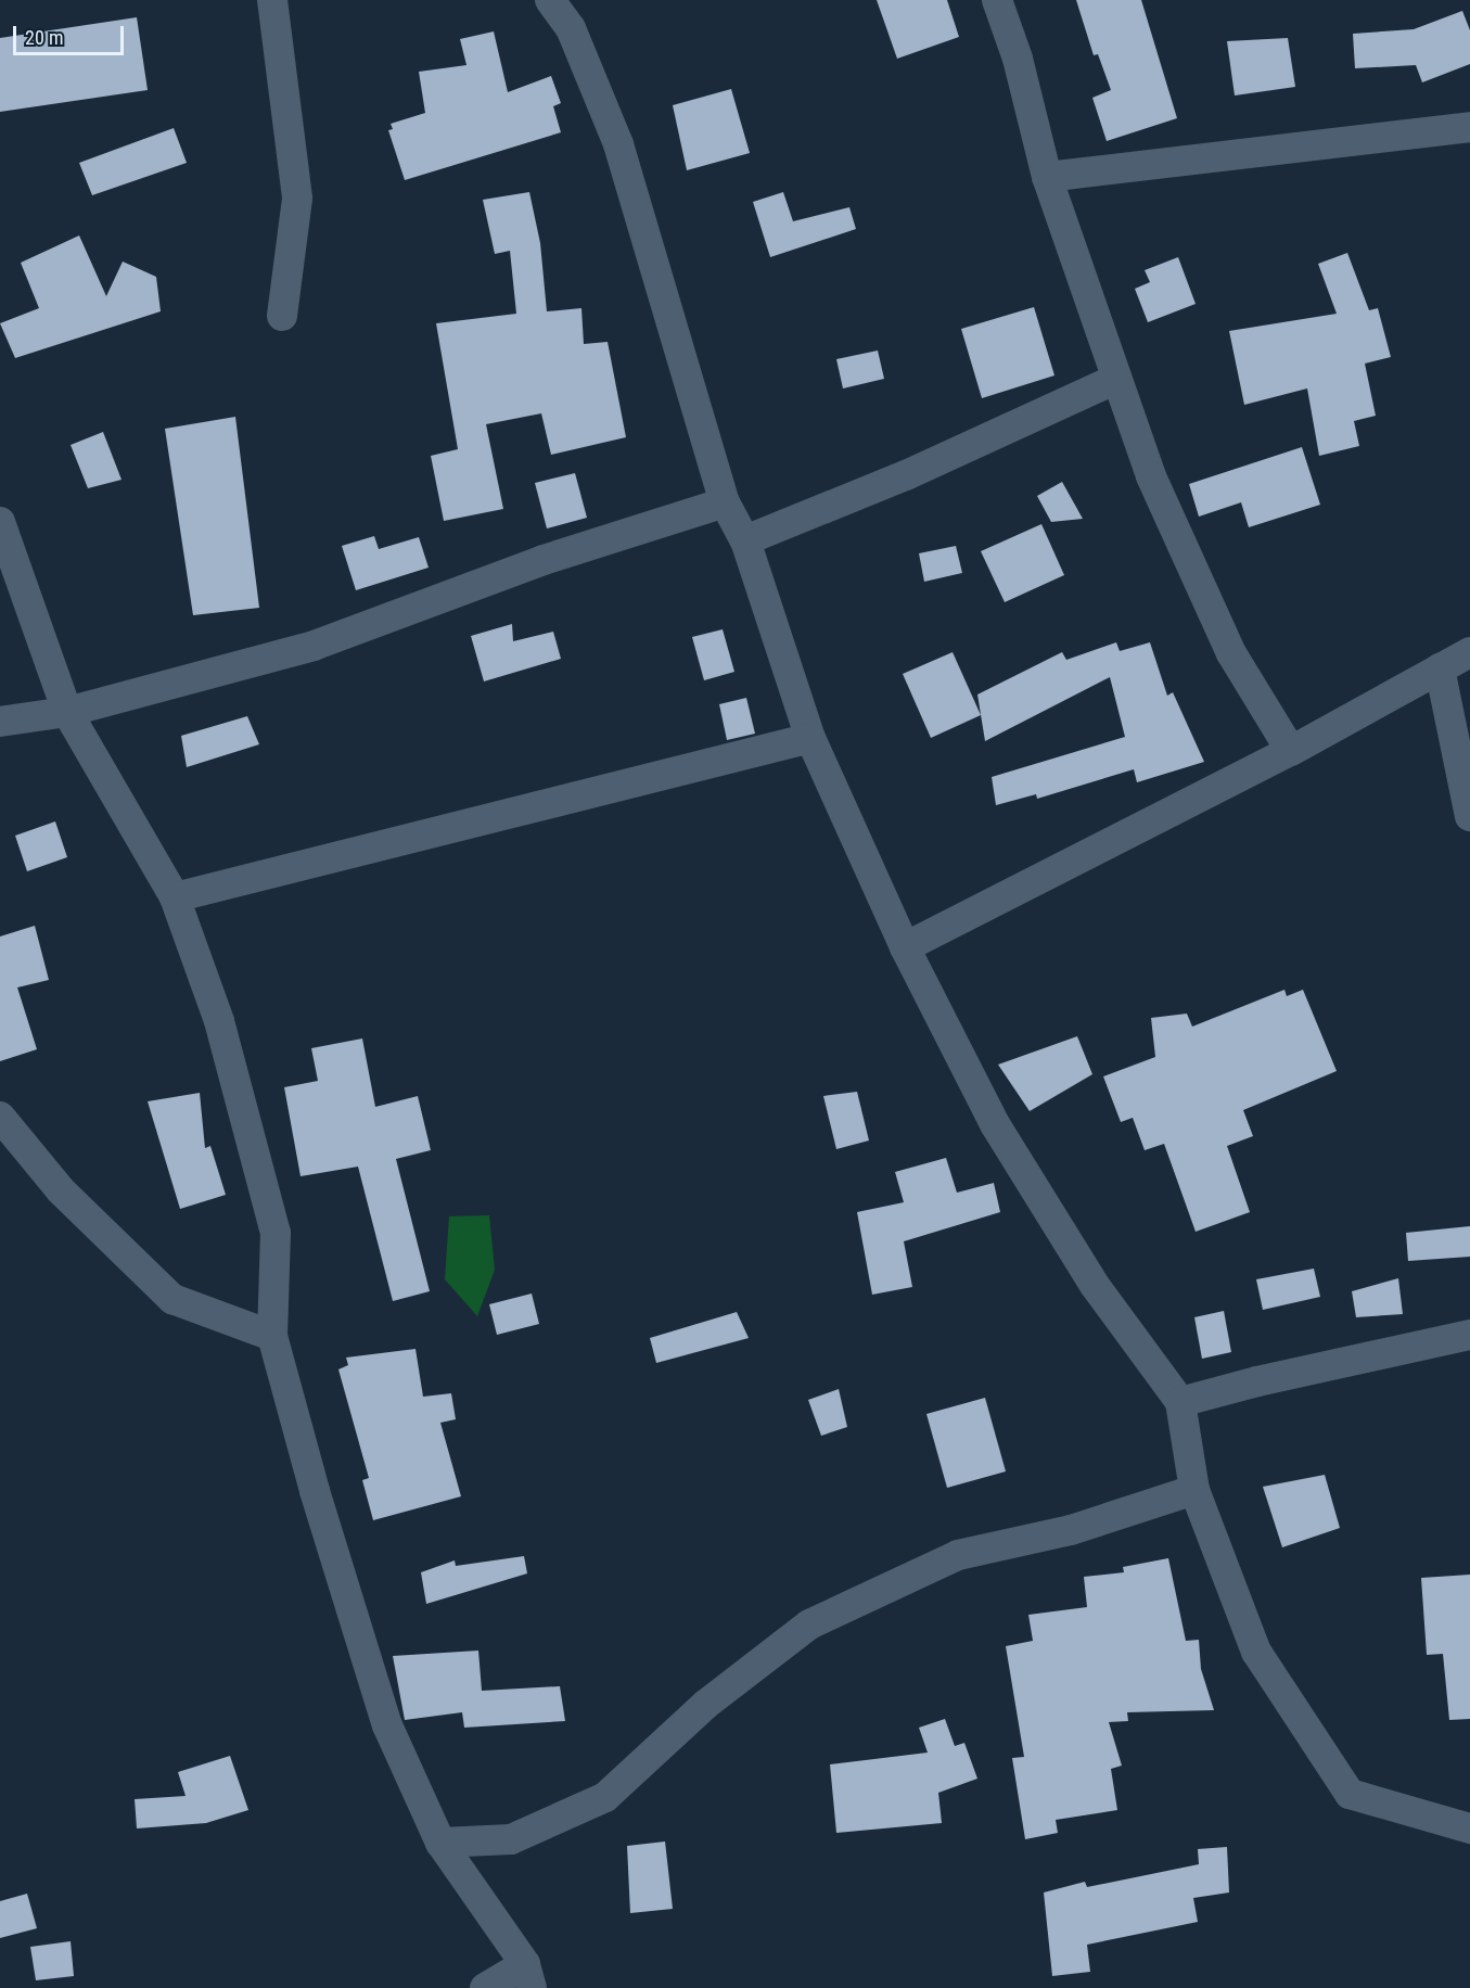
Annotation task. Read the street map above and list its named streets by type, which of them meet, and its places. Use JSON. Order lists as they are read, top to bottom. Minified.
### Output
{"scale_bar":"20 m"}
